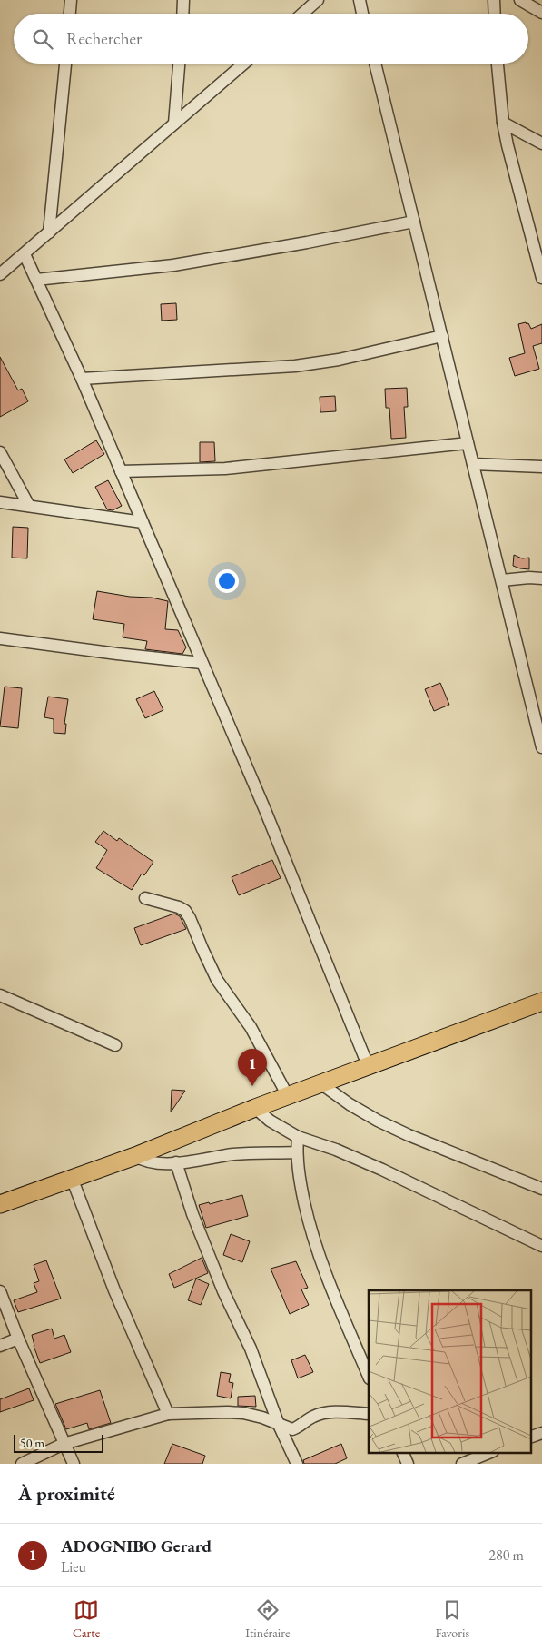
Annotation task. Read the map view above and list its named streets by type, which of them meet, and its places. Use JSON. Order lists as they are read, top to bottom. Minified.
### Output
{"scale_bar":"50 m","page":{"search":"Rechercher","pins":"1","scale":"50 m","heading":"À proximité","list":[{"mark":"1","name":"ADOGNIBO Gerard","note":"Lieu","value":"280 m"}],"nav":["Carte","Itinéraire","Favoris"]}}
